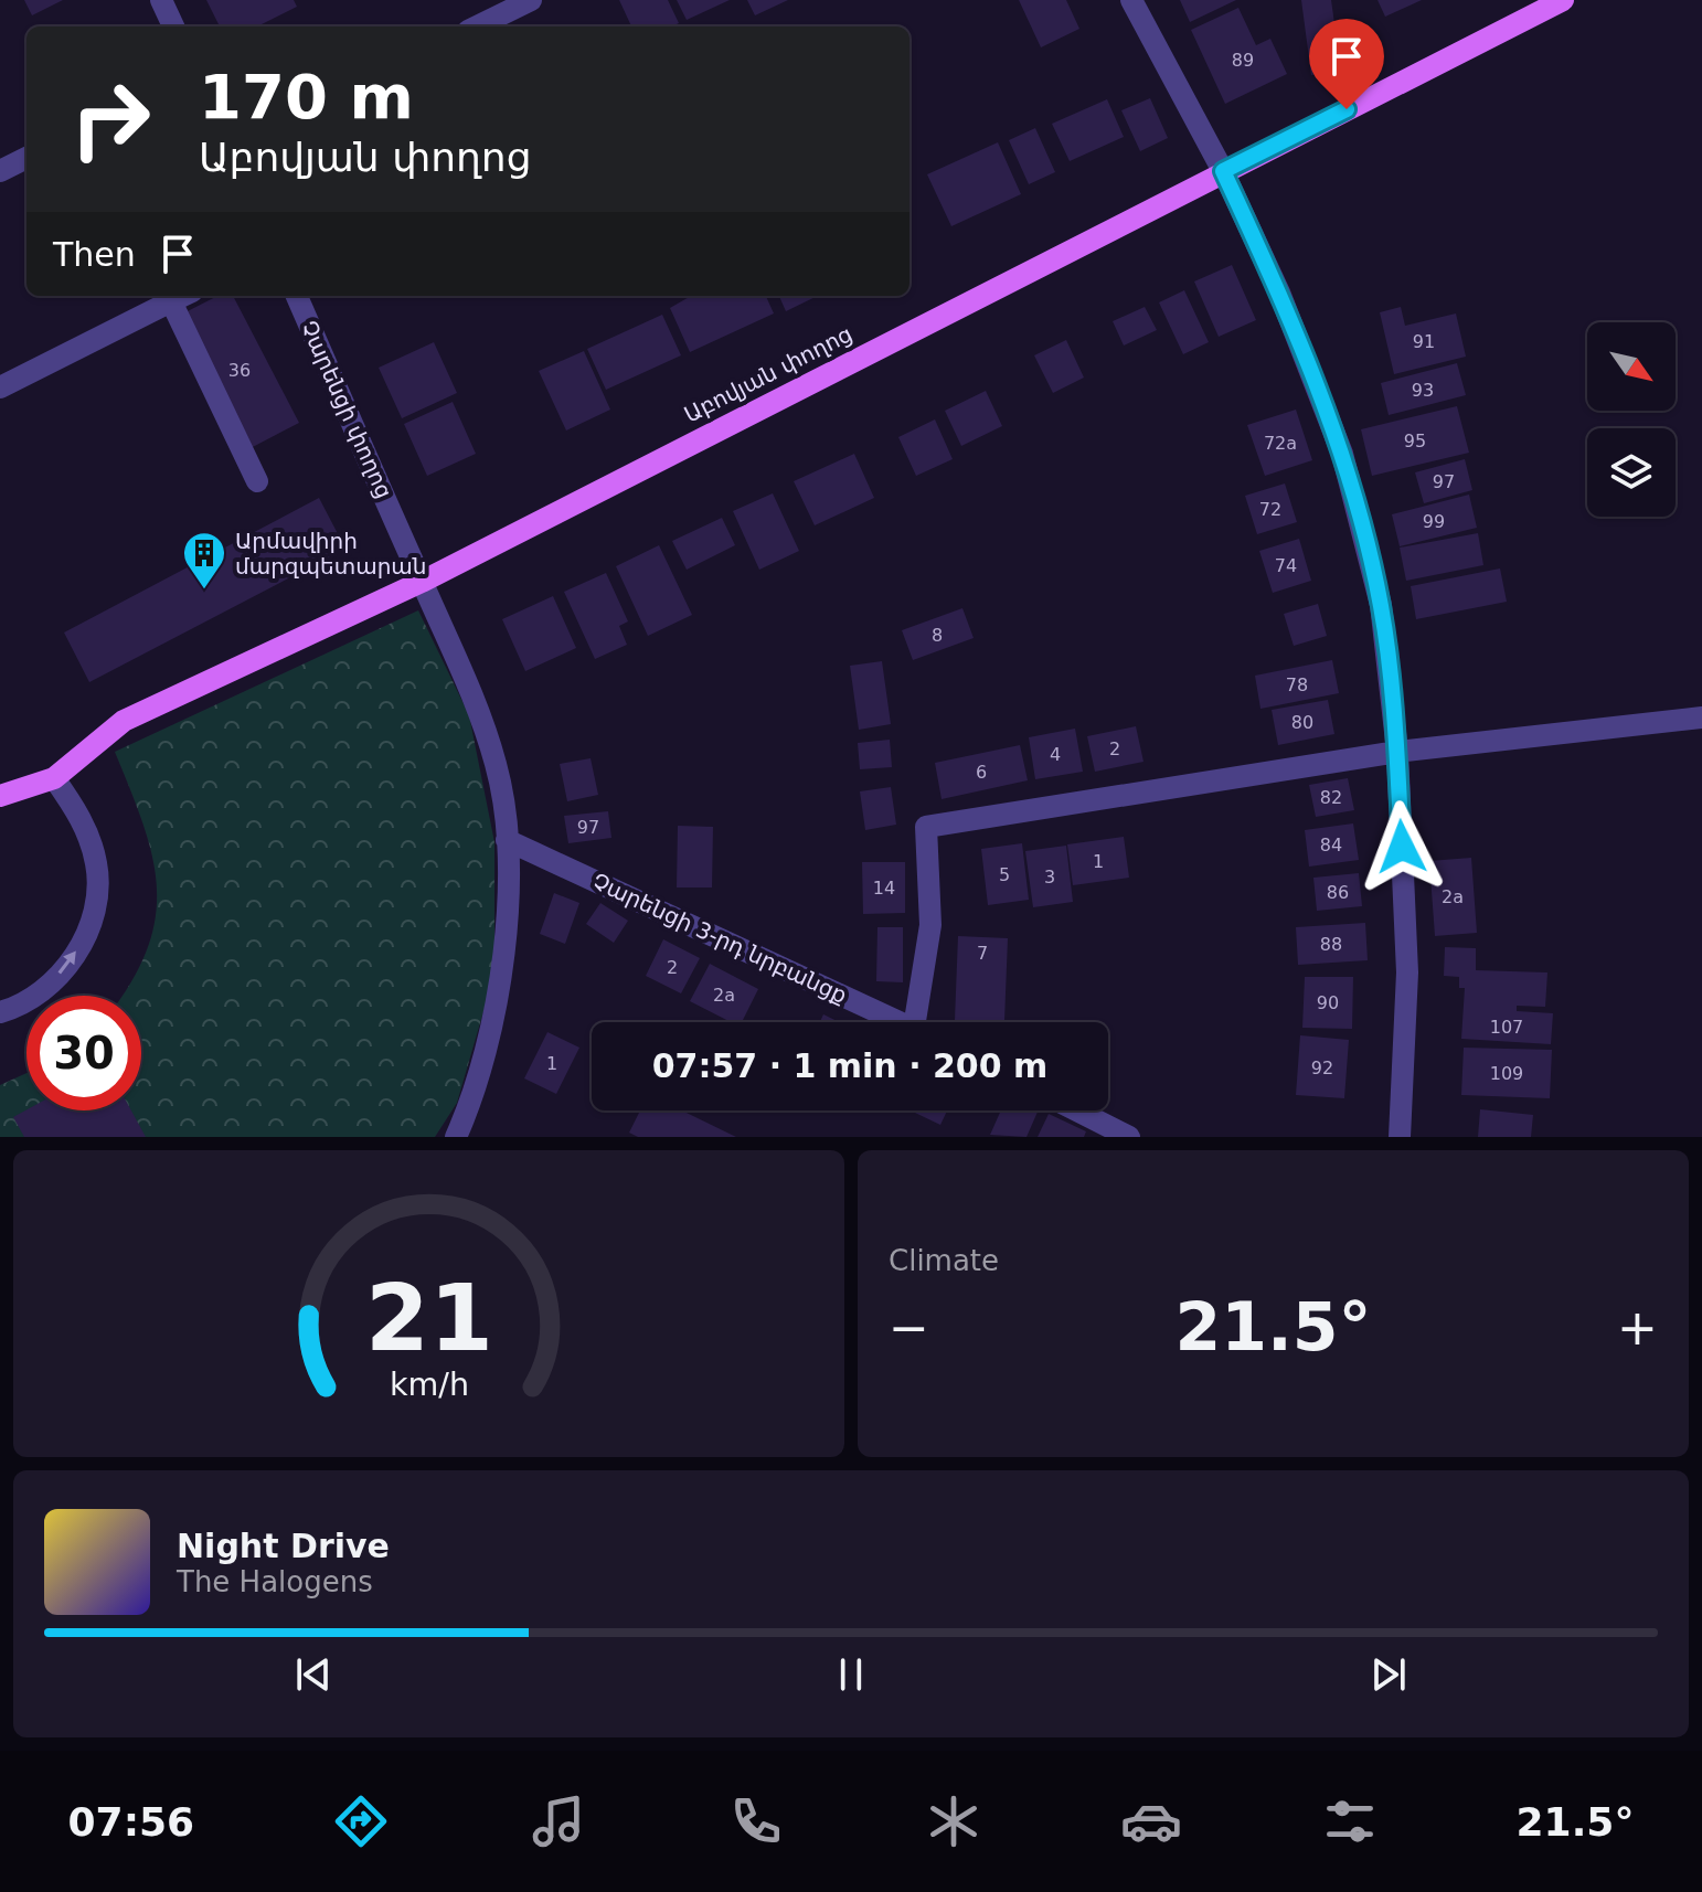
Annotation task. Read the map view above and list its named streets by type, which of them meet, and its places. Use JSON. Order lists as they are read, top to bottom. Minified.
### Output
{"streets":{"main road":["Աբովյան փողոց"],"street":["Չարենցի փողոց","Չարենցի 3-րդ նրբանցք"]},"crossings":[["Աբովյան փողոց","Չարենցի փողոց"],["Չարենցի փողոց","Չարենցի 3-րդ նրբանցք"]],"places":{"building":["Արմավիրի մարզպետարան"]},"house_numbers":["89","91","36","93","95","72a","97","72","99","74","8","78","80","2","4","6","82","97","84","1","5","3","14","86","2a","88","7","2","2a","90","107","1","92","109"],"north":"bottom right","page":{"turn":["170 m","Աբովյան փողոց"],"then":"Then","limit":"30","trip":"07:57 · 1 min · 200 m","tile":"Climate","heat":["−","21.5°","+"],"song":["Night Drive","The Halogens"],"tabs":["07:56","21.5°"],"gauge":["21","km/h"]}}
